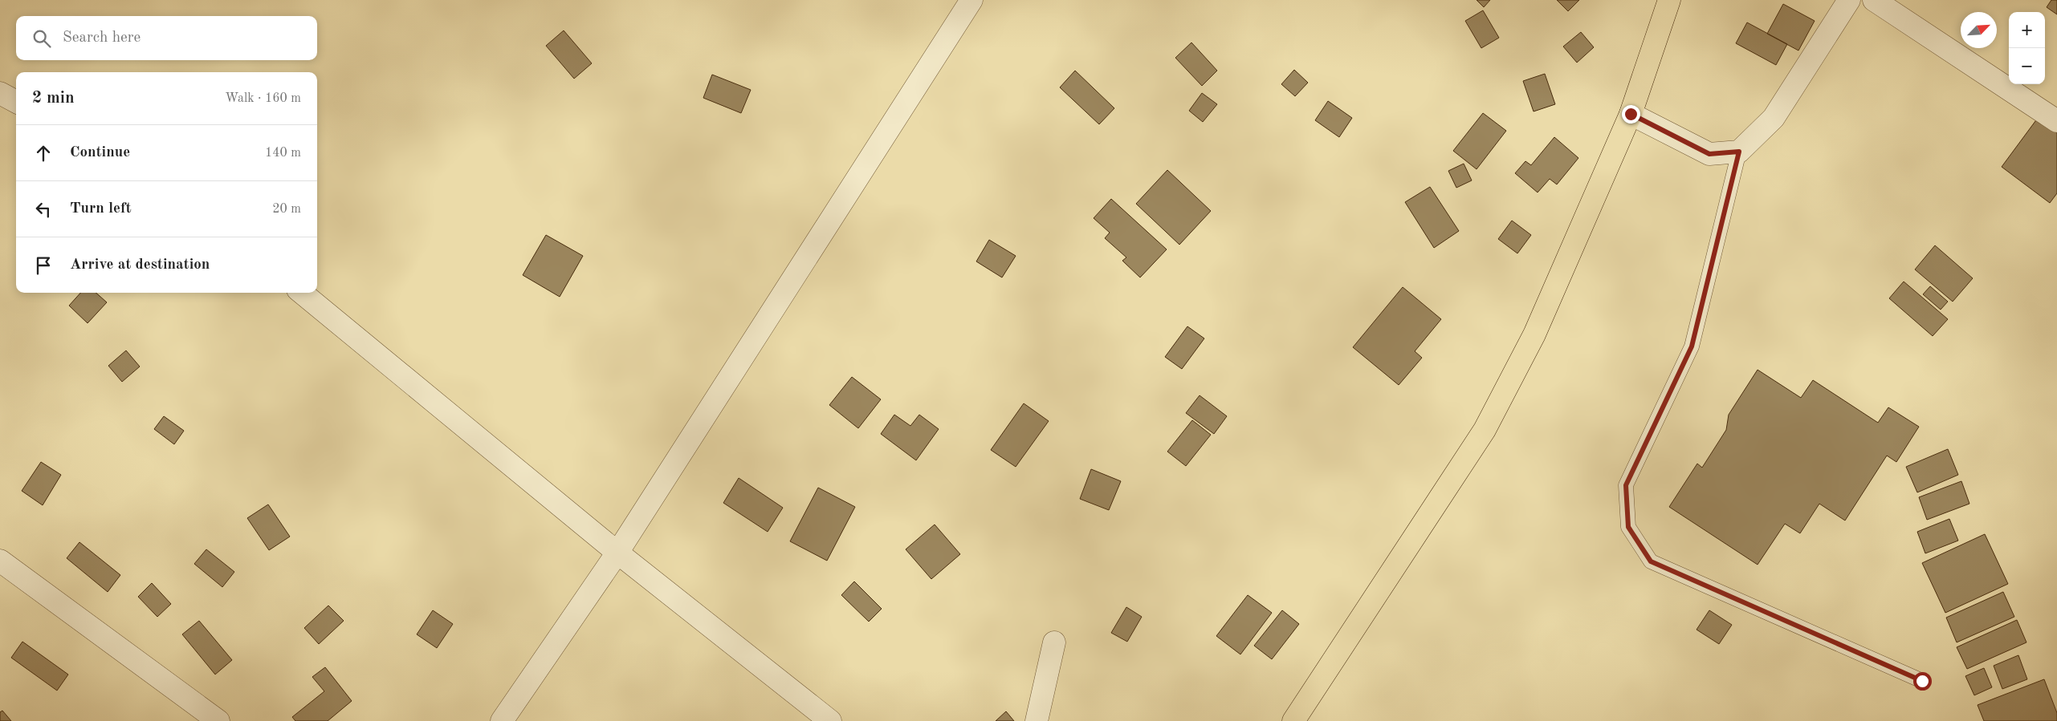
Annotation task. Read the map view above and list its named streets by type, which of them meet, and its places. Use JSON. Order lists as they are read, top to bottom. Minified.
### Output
{"north":"top right","page":{"map_buttons":["+","−"],"search":"Search here","heading":["2 min","Walk · 160 m"],"list":[["Continue","140 m"],["Turn left","20 m"],"Arrive at destination"]}}
